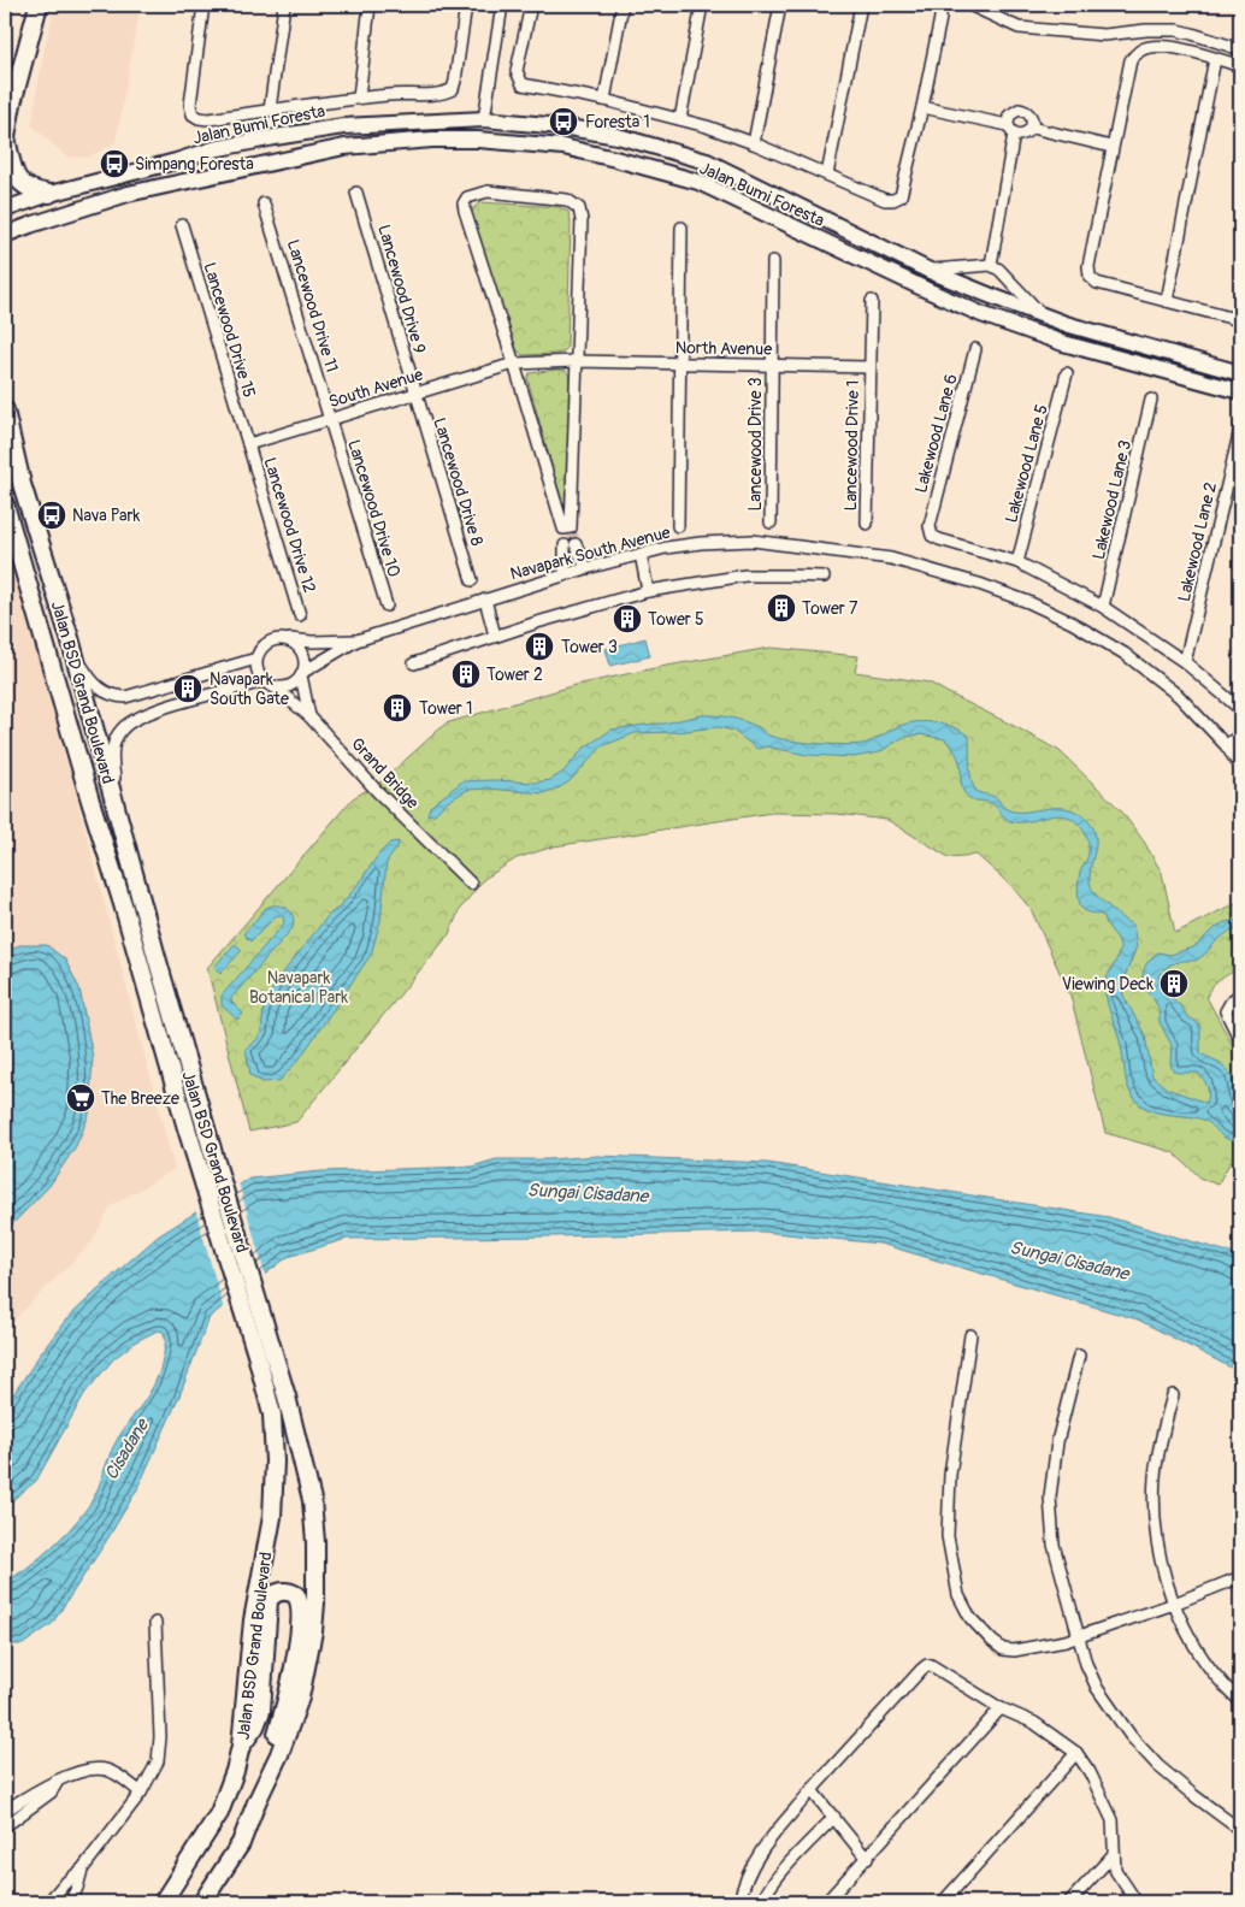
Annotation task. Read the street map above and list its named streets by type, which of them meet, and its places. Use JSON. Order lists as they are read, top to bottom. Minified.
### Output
{"streets":{"main road":["Jalan Bumi Foresta","Jalan BSD Grand Boulevard"],"street":["Lancewood Drive 9","Lancewood Drive 11","Lancewood Drive 15","North Avenue","South Avenue","Lakewood Lane 6","Lancewood Drive 3","Lancewood Drive 1","Lakewood Lane 5","Lancewood Drive 8","Lakewood Lane 3","Lancewood Drive 10","Lancewood Drive 12","Lakewood Lane 2","Navapark South Avenue","Grand Bridge"]},"crossings":[["Lancewood Drive 9","South Avenue"],["Lancewood Drive 9","Lancewood Drive 8"],["Lancewood Drive 11","South Avenue"],["Lancewood Drive 11","Lancewood Drive 10"],["Lancewood Drive 15","South Avenue"],["Lancewood Drive 15","Lancewood Drive 12"],["North Avenue","South Avenue"],["North Avenue","Lancewood Drive 3"],["North Avenue","Lancewood Drive 1"],["South Avenue","Lancewood Drive 8"],["South Avenue","Lancewood Drive 10"],["South Avenue","Lancewood Drive 12"],["Lakewood Lane 6","Lakewood Lane 5"],["Navapark South Avenue","Grand Bridge"]],"water":["Sungai Cisadane","Cisadane"],"parks":["Navapark Botanical Park"],"places":{"bus stop":["Foresta 1","Simpang Foresta","Nava Park"],"building":["Tower 7","Tower 5","Tower 3","Tower 2","Navapark South Gate","Tower 1","Viewing Deck"],"supermarket":["The Breeze"]}}
